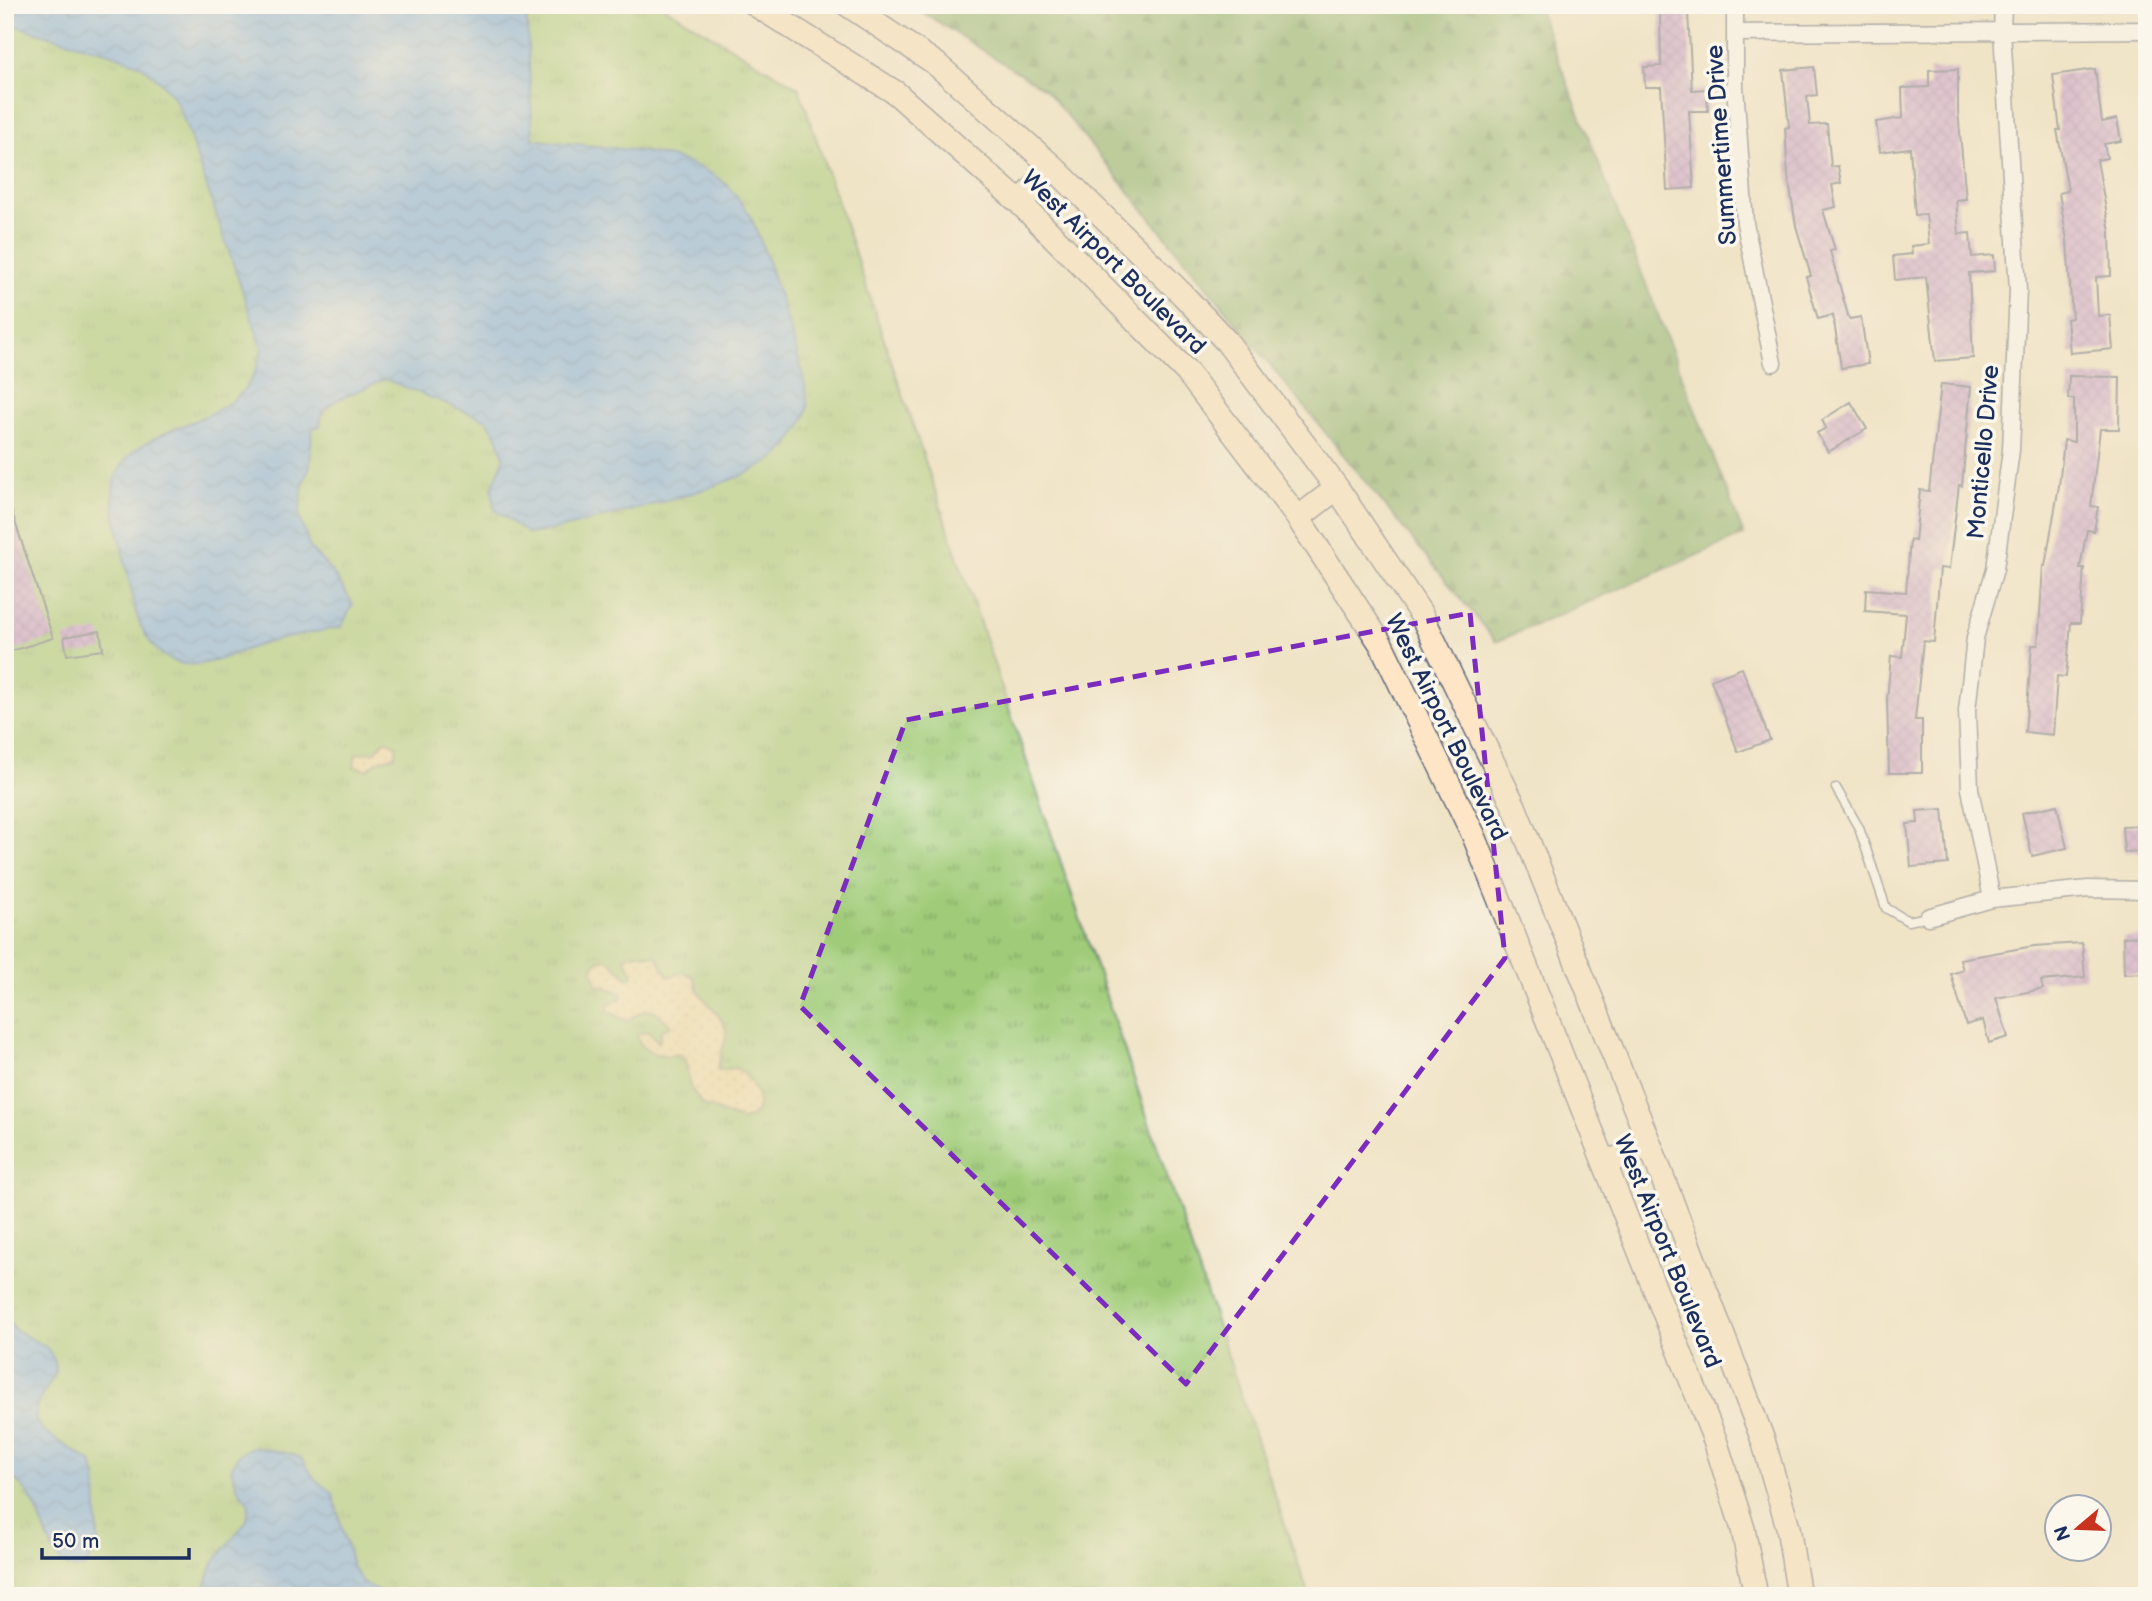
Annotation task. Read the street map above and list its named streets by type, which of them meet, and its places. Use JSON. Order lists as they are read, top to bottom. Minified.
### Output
{"streets":{"main road":["West Airport Boulevard"],"street":["Summertime Drive","Monticello Drive"]},"scale_bar":"50 m","north":"left"}
